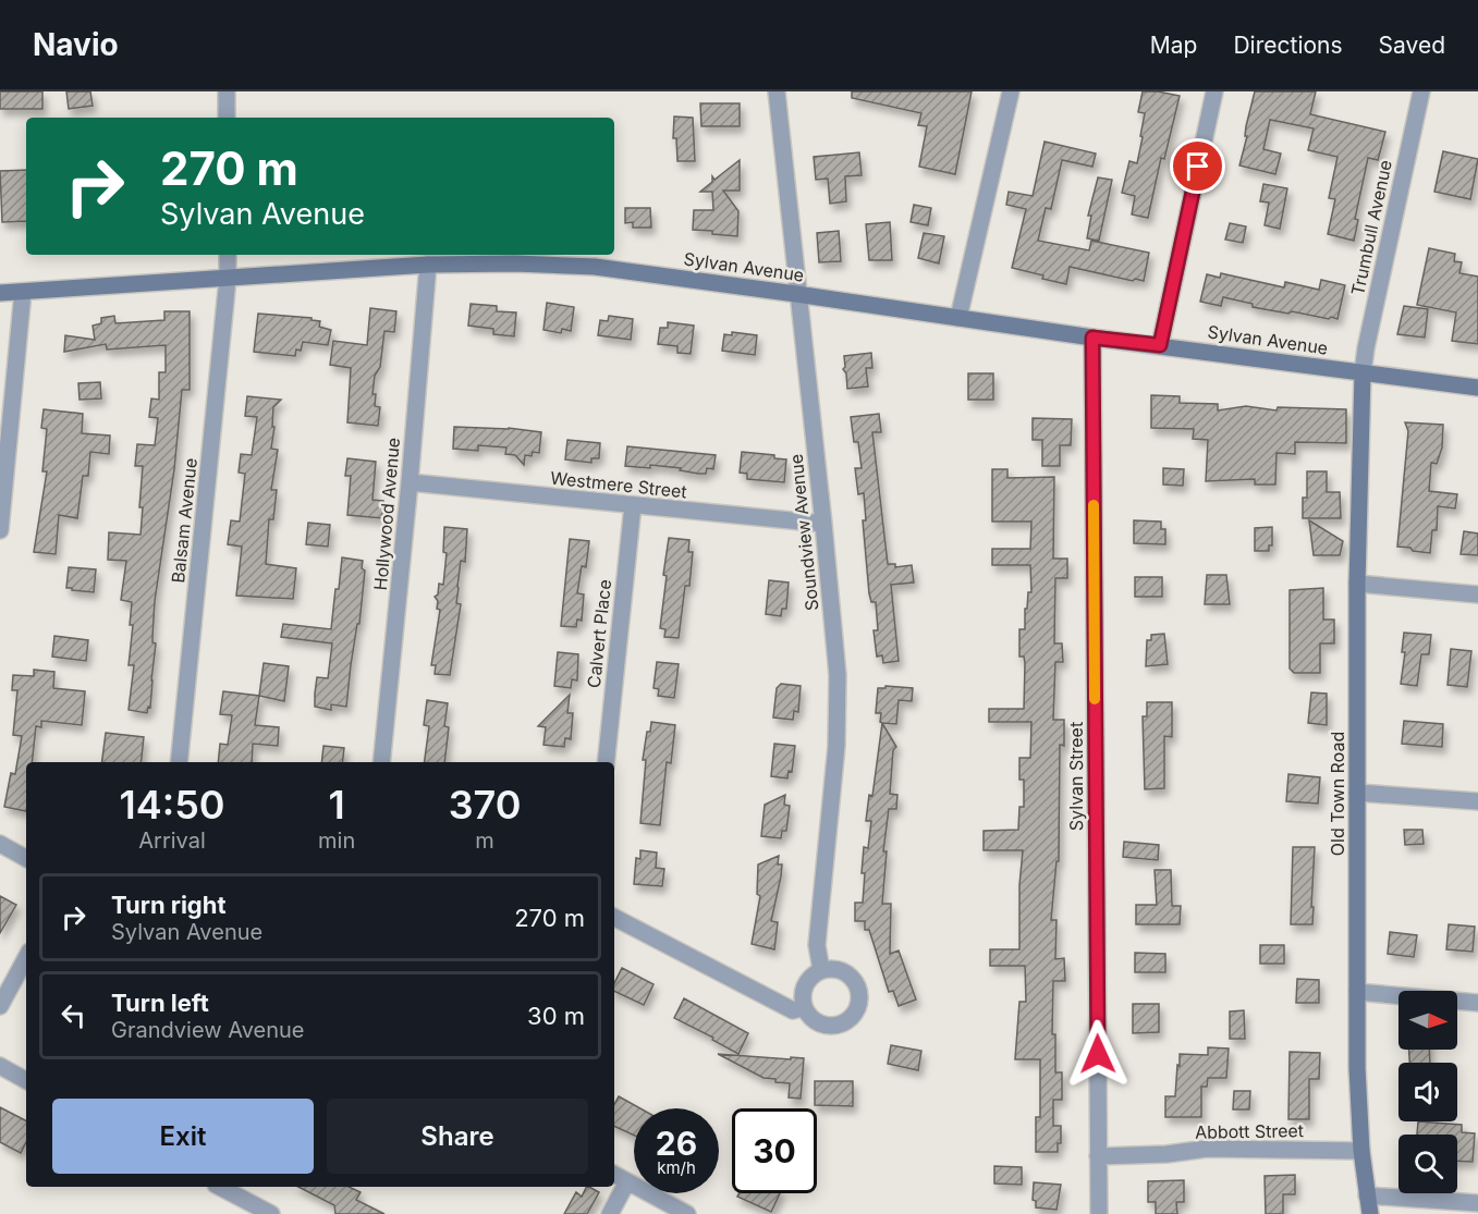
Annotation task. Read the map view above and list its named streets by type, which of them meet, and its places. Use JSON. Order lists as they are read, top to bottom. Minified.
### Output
{"streets":{"street":["Trumbull Avenue","Sylvan Avenue","Westmere Street","Hollywood Avenue","Balsam Avenue","Soundview Avenue","Calvert Place","Sylvan Street","Old Town Road","Abbott Street"]},"crossings":[["Trumbull Avenue","Sylvan Avenue"],["Trumbull Avenue","Old Town Road"],["Sylvan Avenue","Hollywood Avenue"],["Sylvan Avenue","Balsam Avenue"],["Sylvan Avenue","Soundview Avenue"],["Sylvan Avenue","Sylvan Street"],["Sylvan Avenue","Old Town Road"],["Westmere Street","Hollywood Avenue"],["Westmere Street","Soundview Avenue"],["Westmere Street","Calvert Place"],["Sylvan Street","Abbott Street"],["Old Town Road","Abbott Street"]],"north":"right","page":{"header":"Navio","nav":["Map","Directions","Saved"],"turn":["270 m","Sylvan Avenue"],"eta":["14:50","Arrival","1","min","370","m"],"list":[{"name":"Turn right","note":"Sylvan Avenue","value":"270 m"},{"name":"Turn left","note":"Grandview Avenue","value":"30 m"}],"buttons":["Exit","Share"],"speed":"26 km/h","limit":"30"}}
